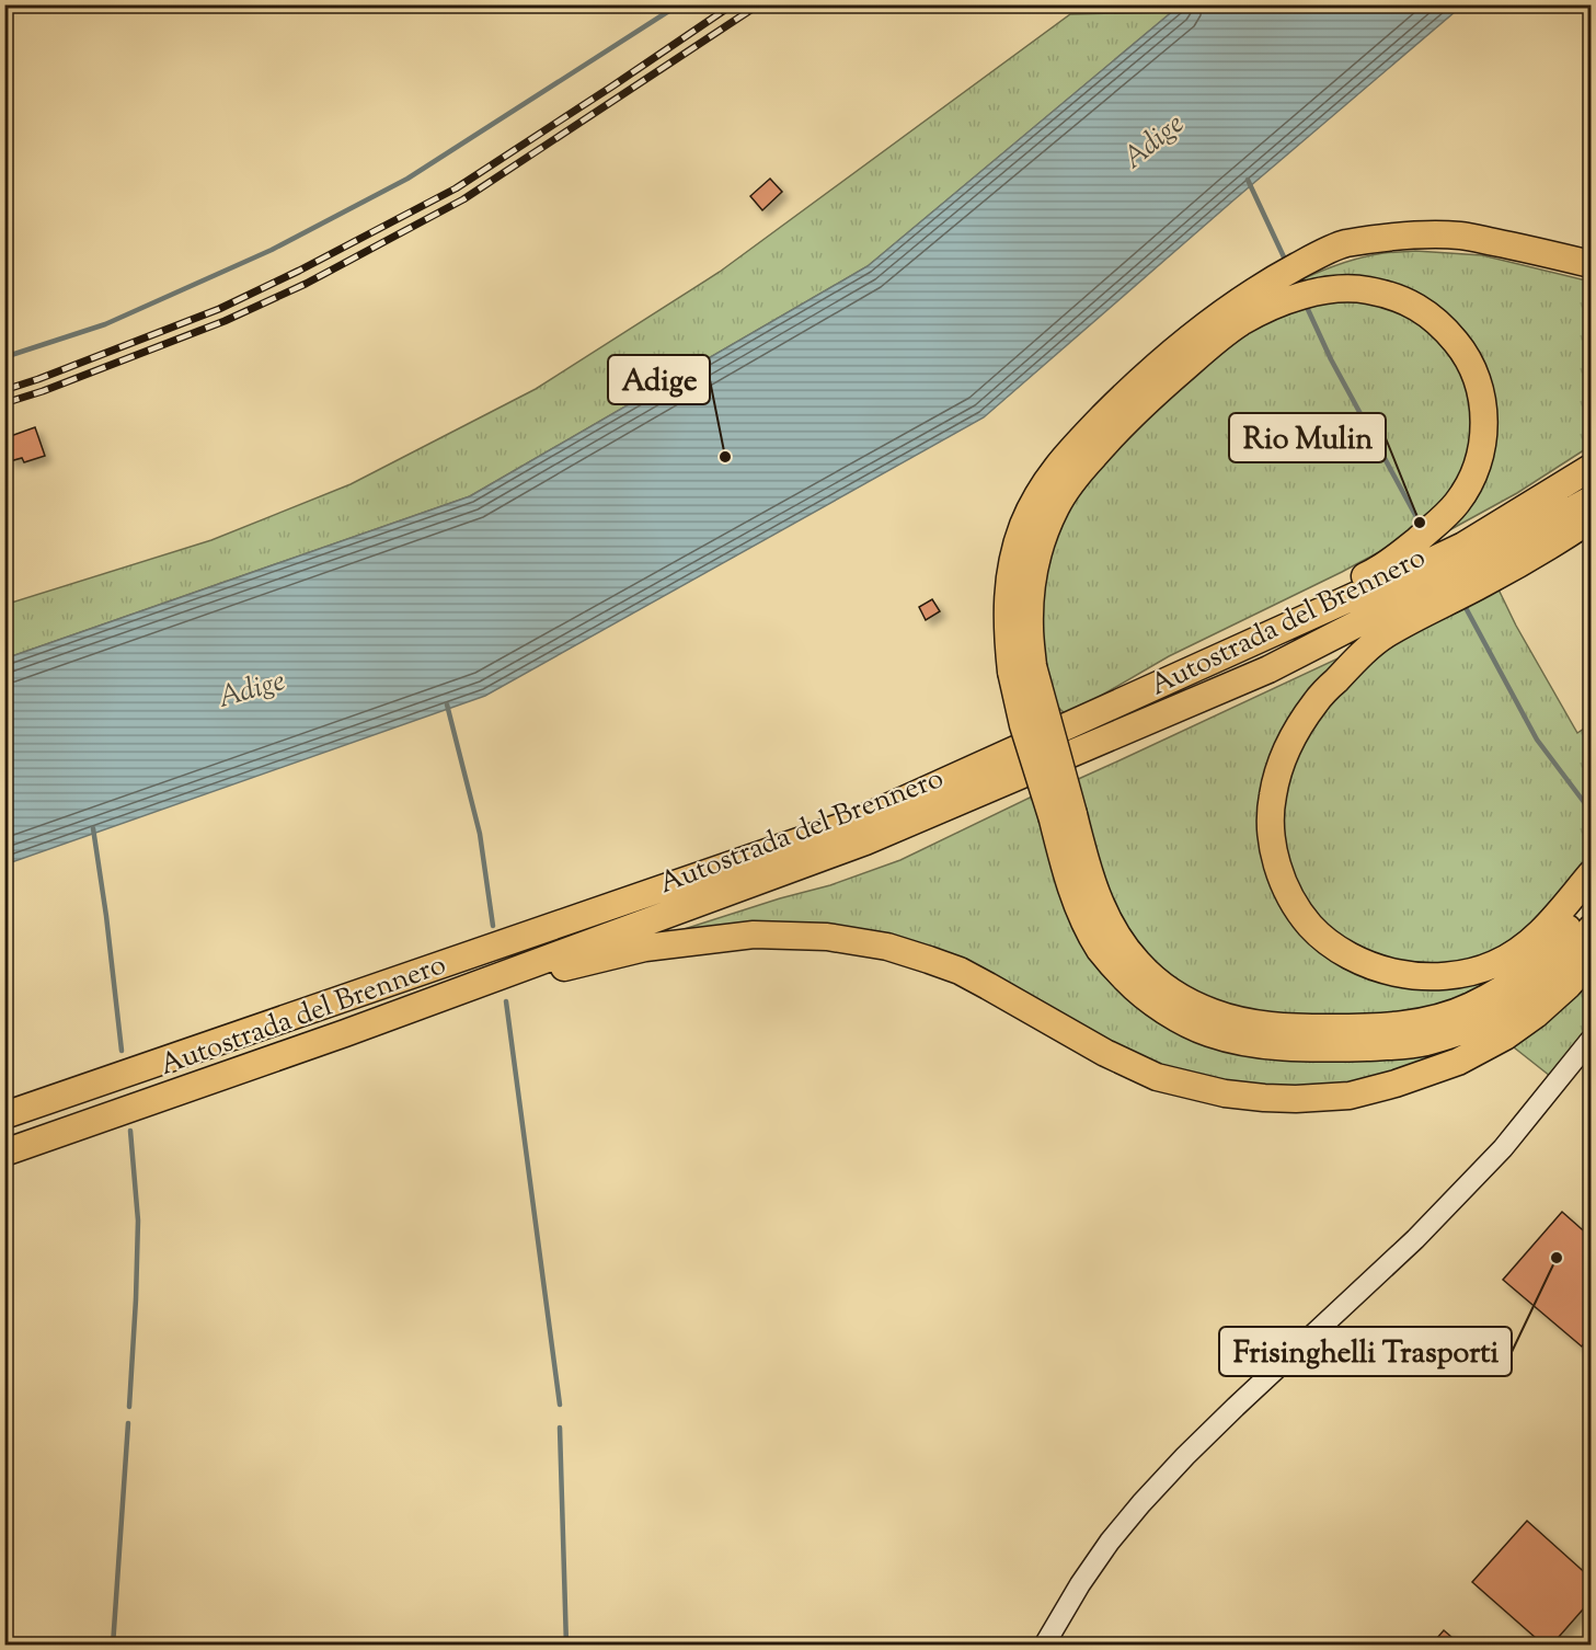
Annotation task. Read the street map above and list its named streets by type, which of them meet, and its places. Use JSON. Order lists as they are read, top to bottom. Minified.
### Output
{"streets":{"highway":["Autostrada del Brennero"]},"water":["Adige"],"places":["Adige","Rio Mulin","Frisinghelli Trasporti"]}
